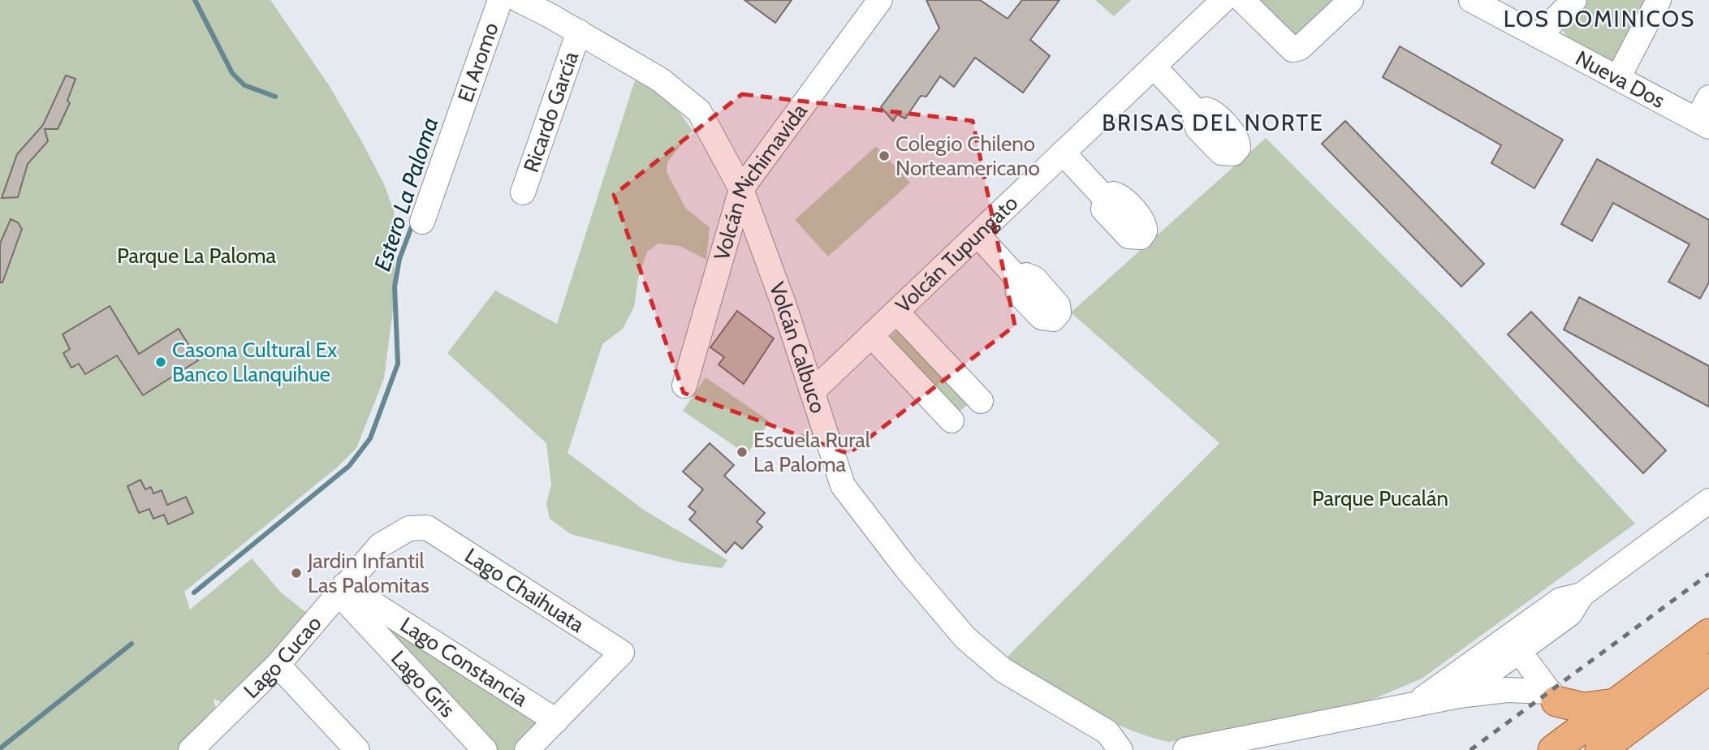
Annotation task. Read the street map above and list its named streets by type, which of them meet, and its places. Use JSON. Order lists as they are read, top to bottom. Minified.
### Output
{"streets":{"street":["El Aromo","Nueva Dos","Ricardo García","Volcán Michimavida","Volcán Tupungato","Volcán Calbuco","Lago Chaihuata","Lago Cucao","Lago Constancia","Lago Gris"]},"crossings":[["Ricardo García","Volcán Calbuco"],["Volcán Michimavida","Volcán Calbuco"],["Volcán Tupungato","Volcán Calbuco"],["Lago Chaihuata","Lago Cucao"],["Lago Chaihuata","Lago Constancia"],["Lago Cucao","Lago Constancia"],["Lago Cucao","Lago Gris"],["Lago Constancia","Lago Gris"]],"districts":["LOS DOMINICOS","BRISAS DEL NORTE"],"water":["Estero La Paloma"],"parks":["Parque La Paloma","Parque Pucalán"],"places":["Colegio Chileno Norteamericano","Casona Cultural Ex Banco Llanquihue","Escuela Rural La Paloma","Jardin Infantil Las Palomitas"]}
